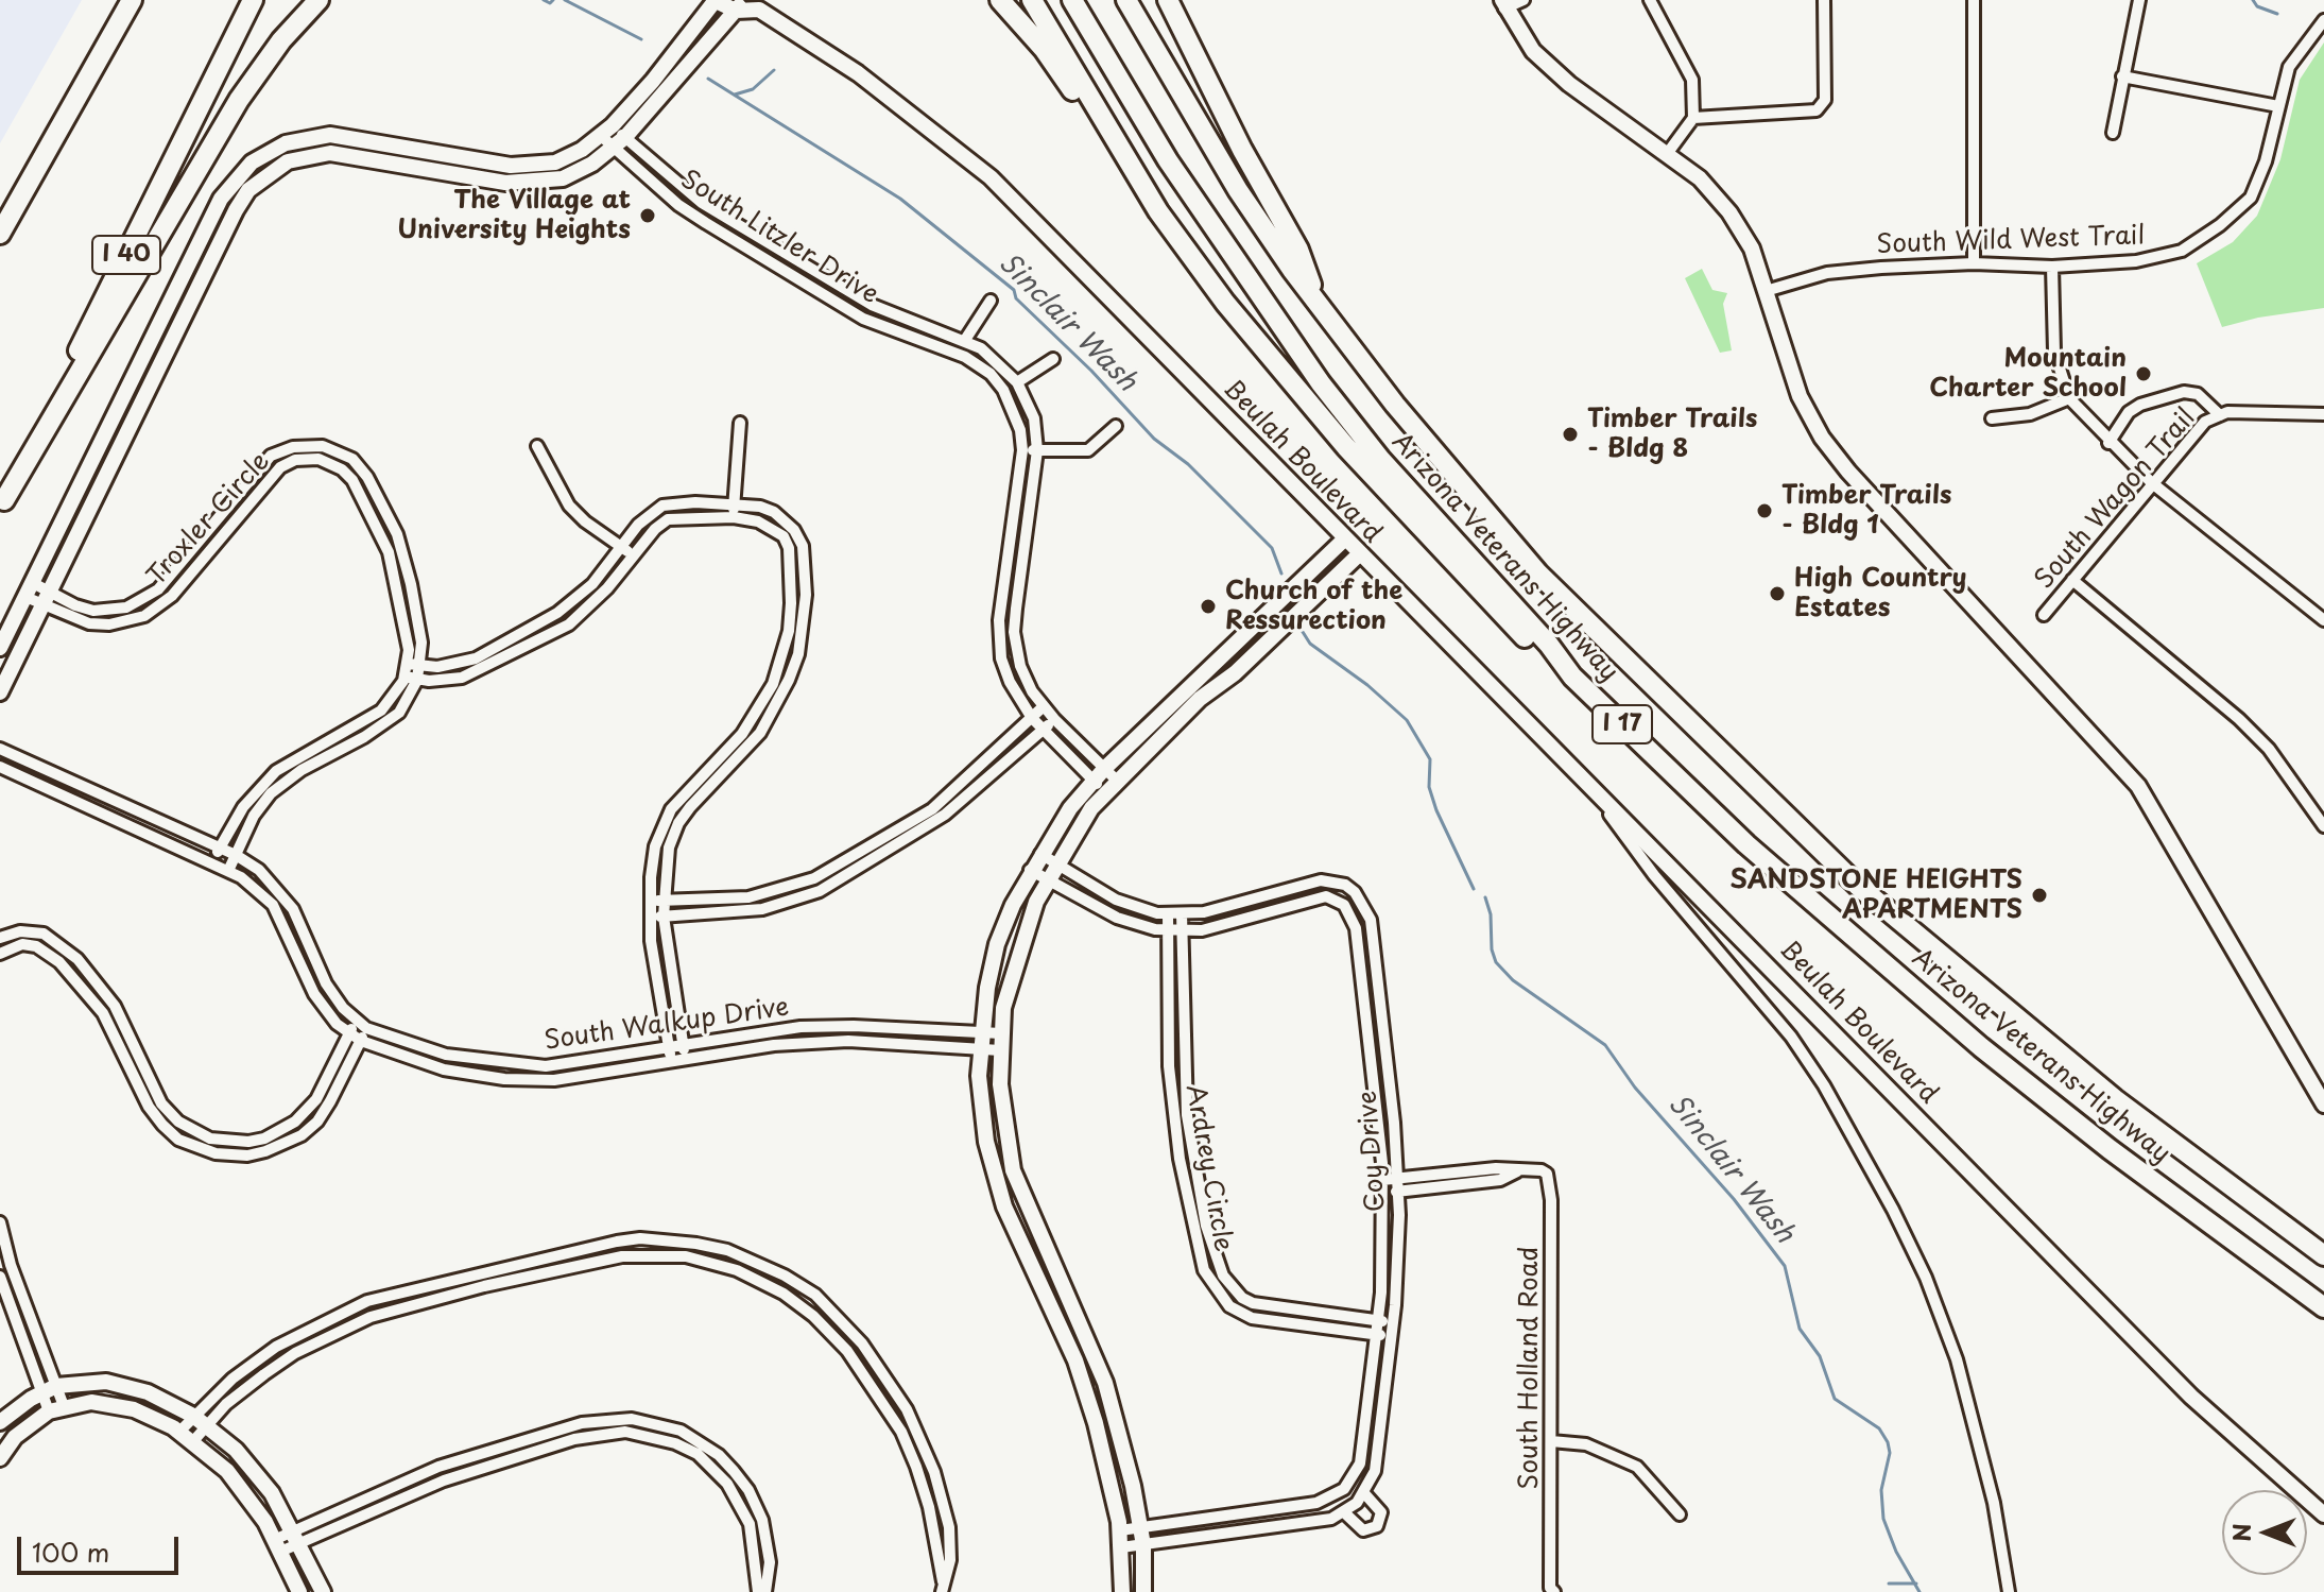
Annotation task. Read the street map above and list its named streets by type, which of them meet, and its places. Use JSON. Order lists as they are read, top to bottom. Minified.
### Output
{"streets":{"highway":["I 40","Arizona Veterans Highway","I 17"],"street":["South Litzler Drive","South Wild West Trail","Beulah Boulevard","South Wagon Trail","Troxler Circle","South Walkup Drive","Coy Drive","Ardrey Circle","South Holland Road"]},"crossings":[["Troxler Circle","South Walkup Drive"],["Coy Drive","Ardrey Circle"],["Coy Drive","South Holland Road"]],"water":["Sinclair Wash"],"places":["The Village at University Heights","Mountain Charter School","Timber Trails - Bldg 8","Timber Trails - Bldg 1","High Country Estates","Church of the Ressurection","SANDSTONE HEIGHTS APARTMENTS"],"scale_bar":"100 m","north":"left"}
